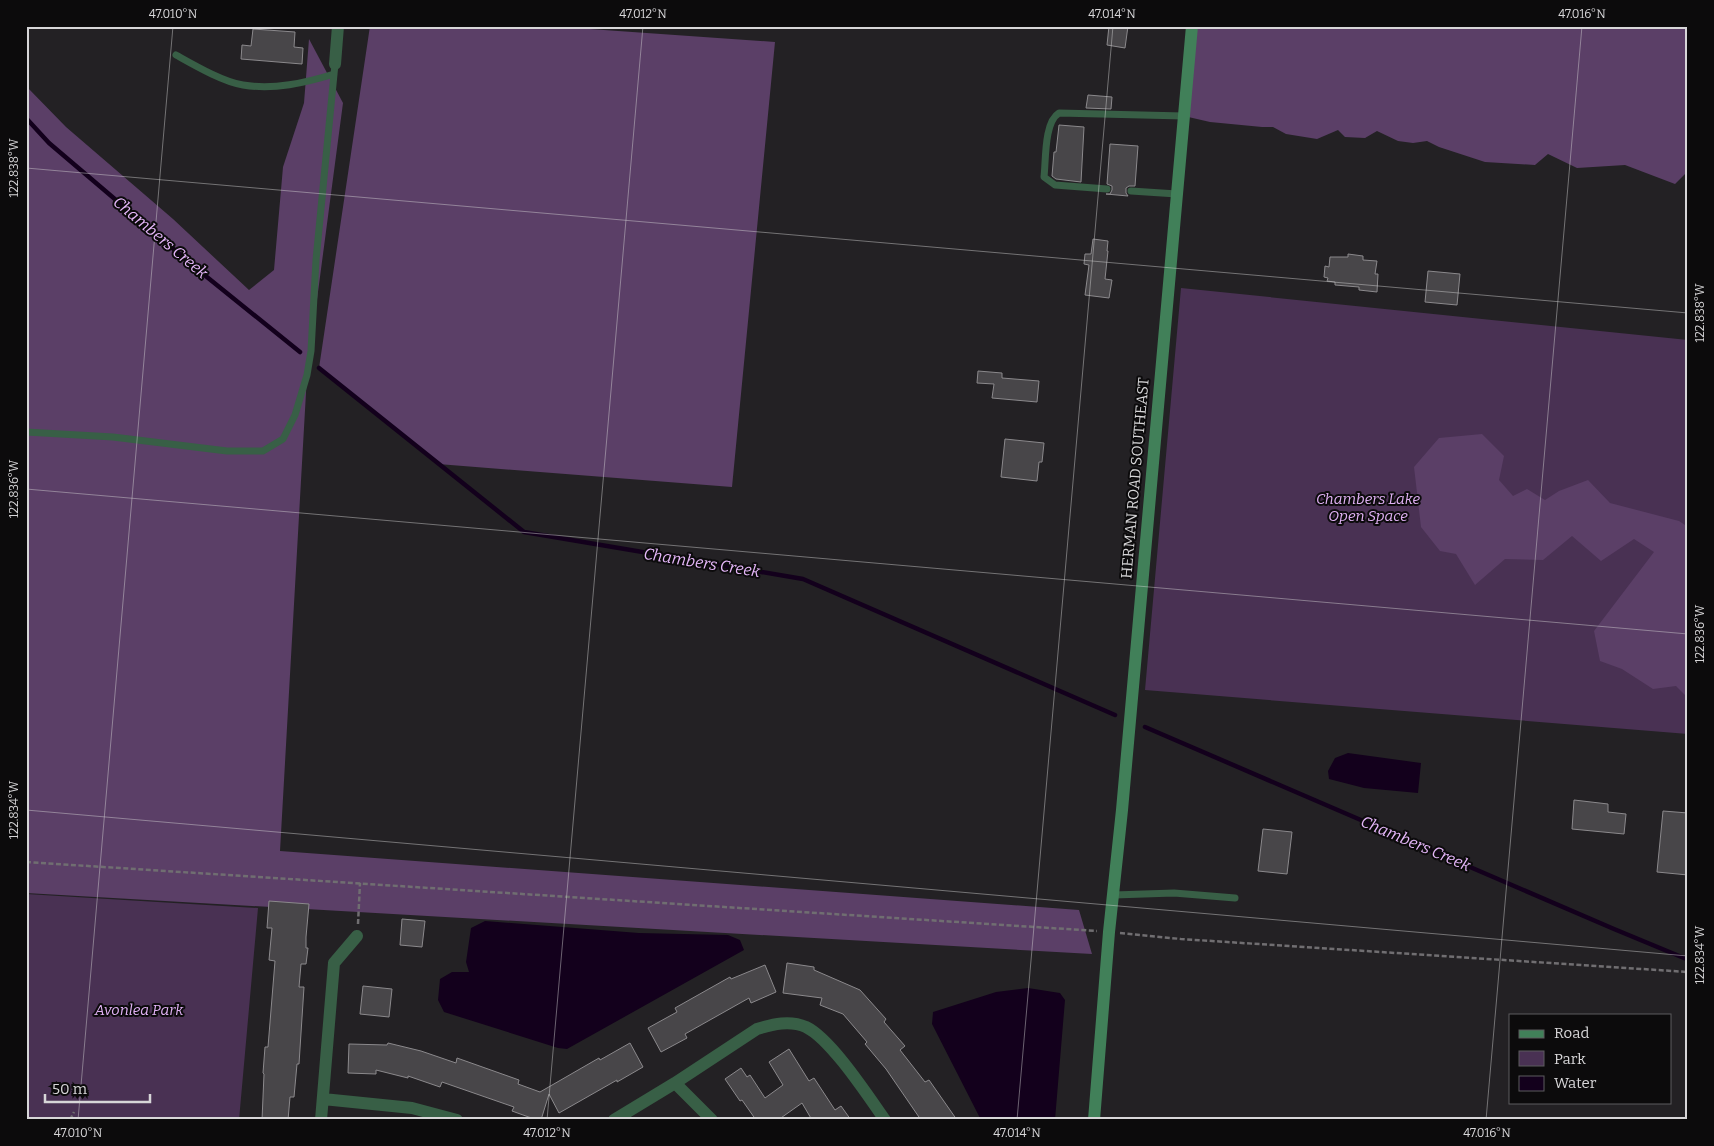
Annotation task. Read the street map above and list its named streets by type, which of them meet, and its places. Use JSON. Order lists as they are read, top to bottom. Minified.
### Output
{"streets":{"street":["HERMAN ROAD SOUTHEAST"]},"water":["Chambers Creek"],"parks":["Chambers Lake Open Space","Avonlea Park"],"legend":["Road","Park","Water"],"scale_bar":"50 m","coordinates":["47.010°N","47.012°N","47.014°N","47.016°N","122.838°W","122.836°W","122.834°W"]}
